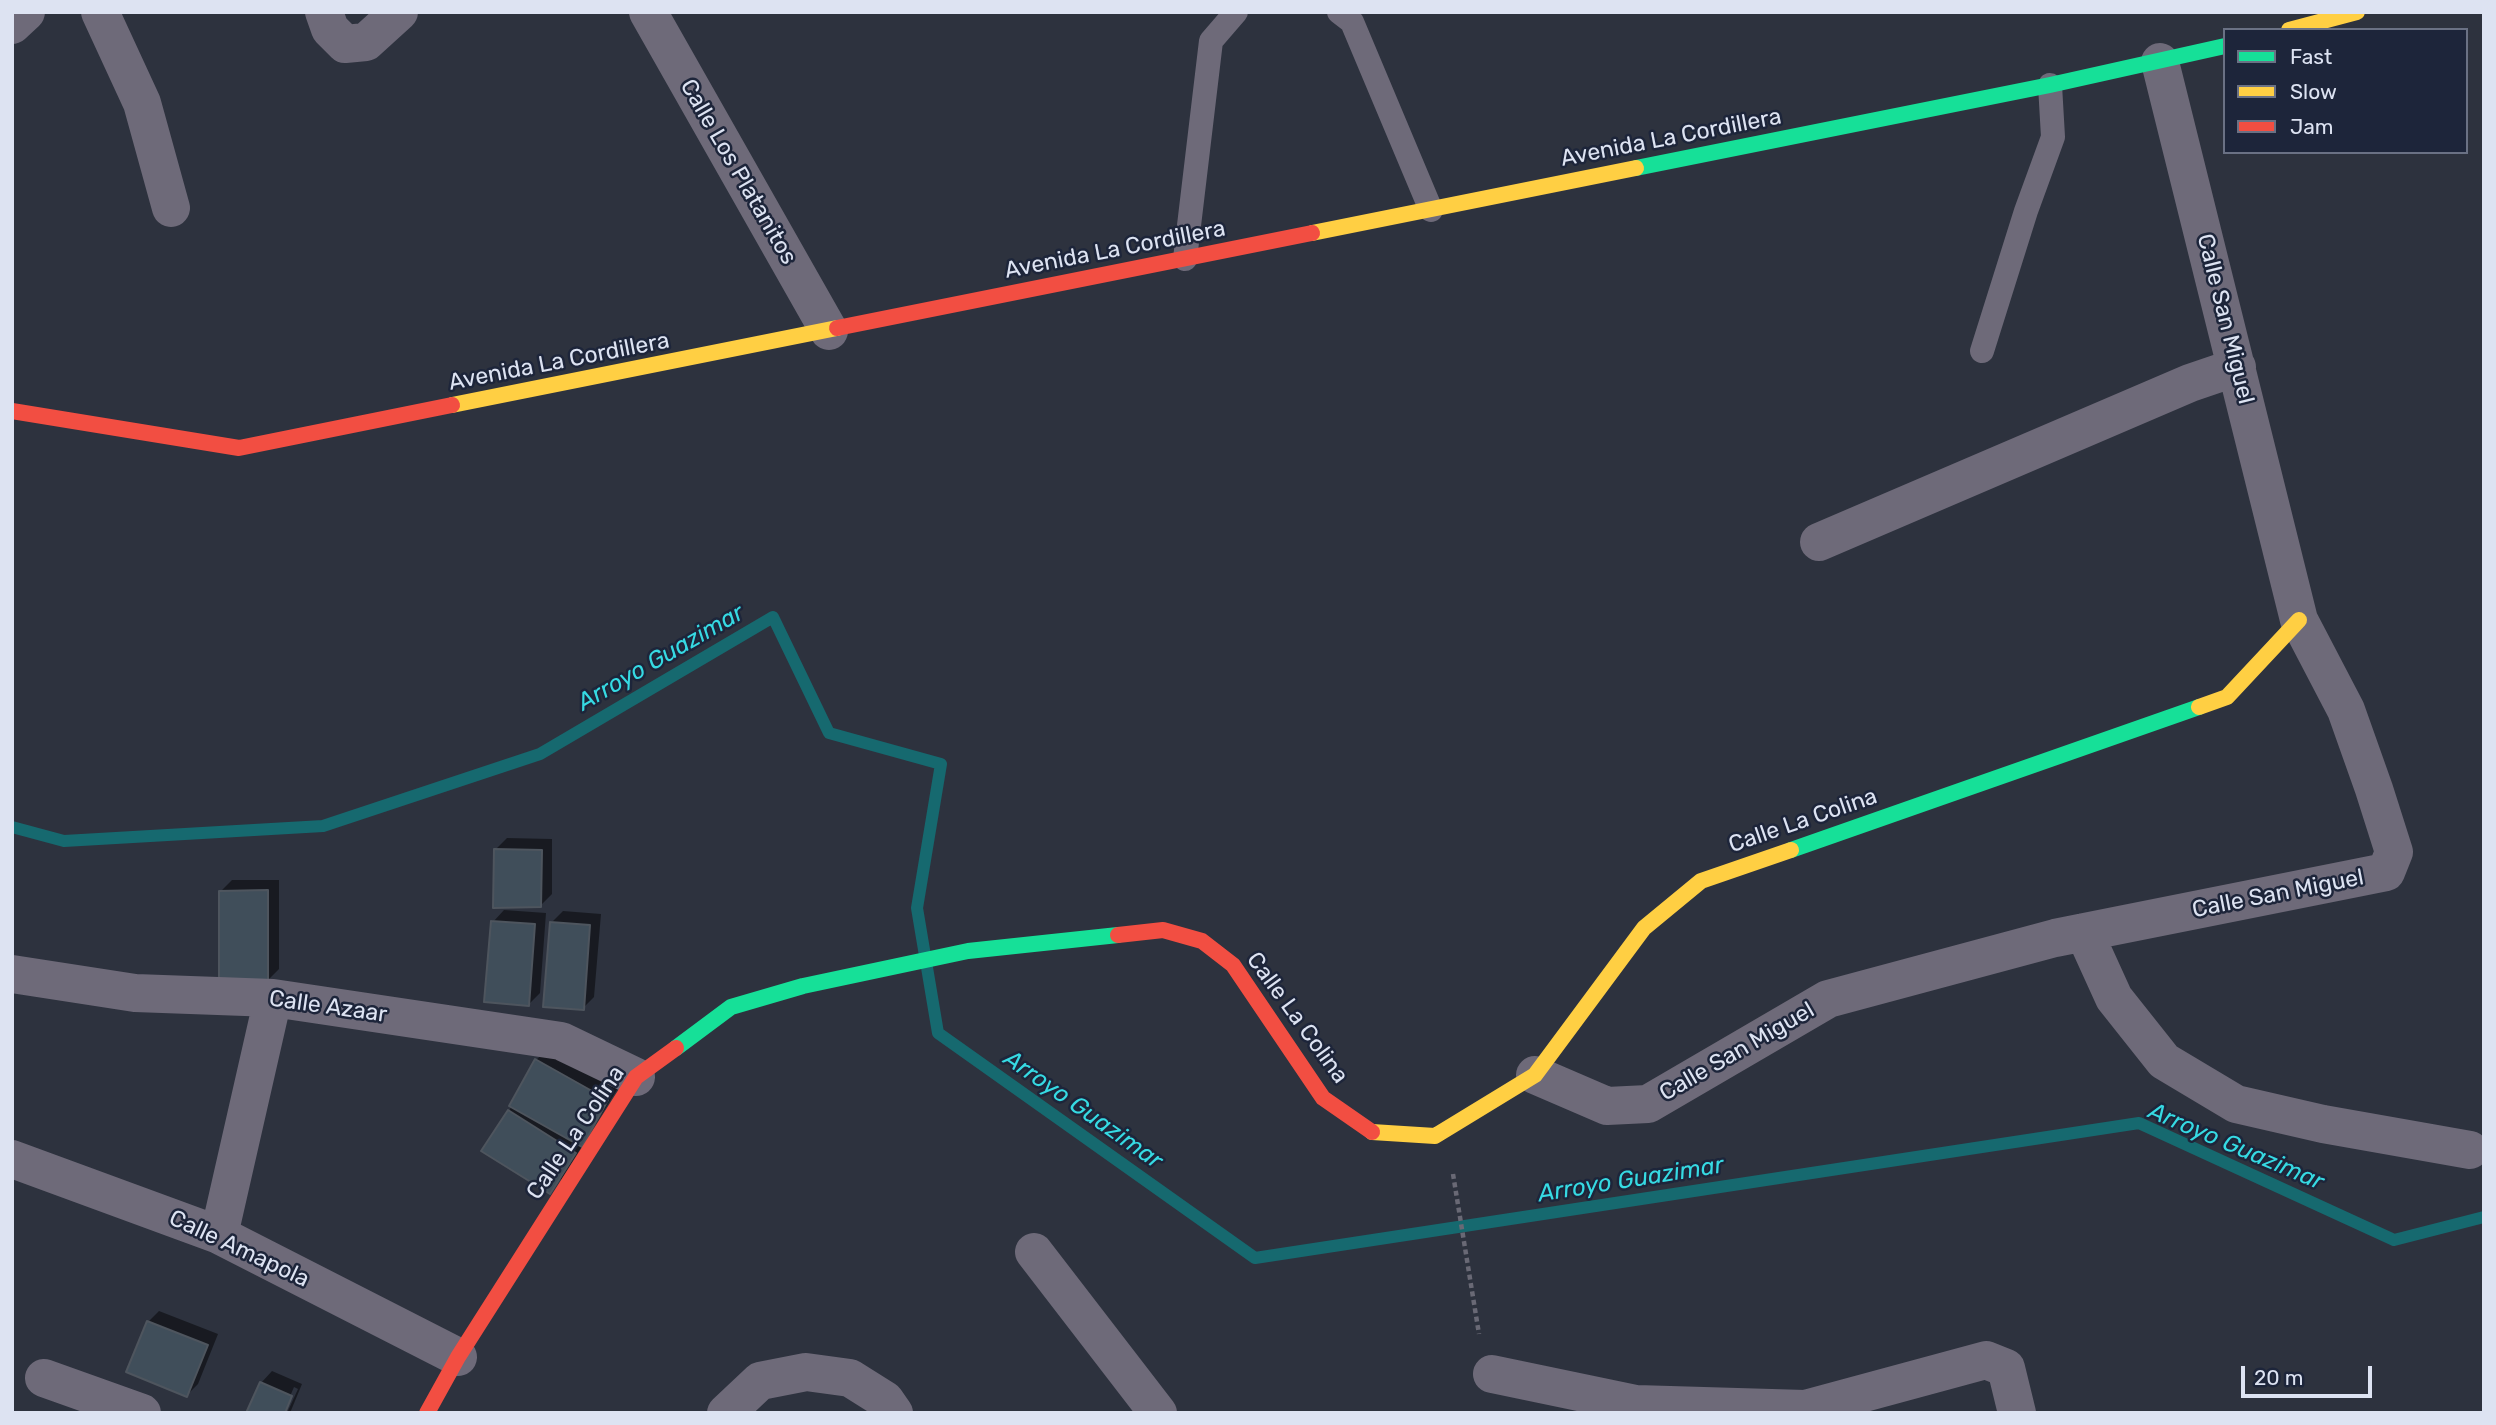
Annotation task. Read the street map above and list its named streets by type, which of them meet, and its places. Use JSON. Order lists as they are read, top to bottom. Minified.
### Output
{"streets":{"street":["Avenida La Cordillera","Calle Los Platanitos","Calle San Miguel","Calle La Colina","Calle Azaar","Calle Amapola"]},"crossings":[["Avenida La Cordillera","Calle Los Platanitos"],["Avenida La Cordillera","Calle San Miguel"],["Calle San Miguel","Calle La Colina"],["Calle La Colina","Calle Azaar"],["Calle La Colina","Calle Amapola"]],"water":["Arroyo Guazimar"],"legend":["Fast","Slow","Jam"],"scale_bar":"20 m"}
